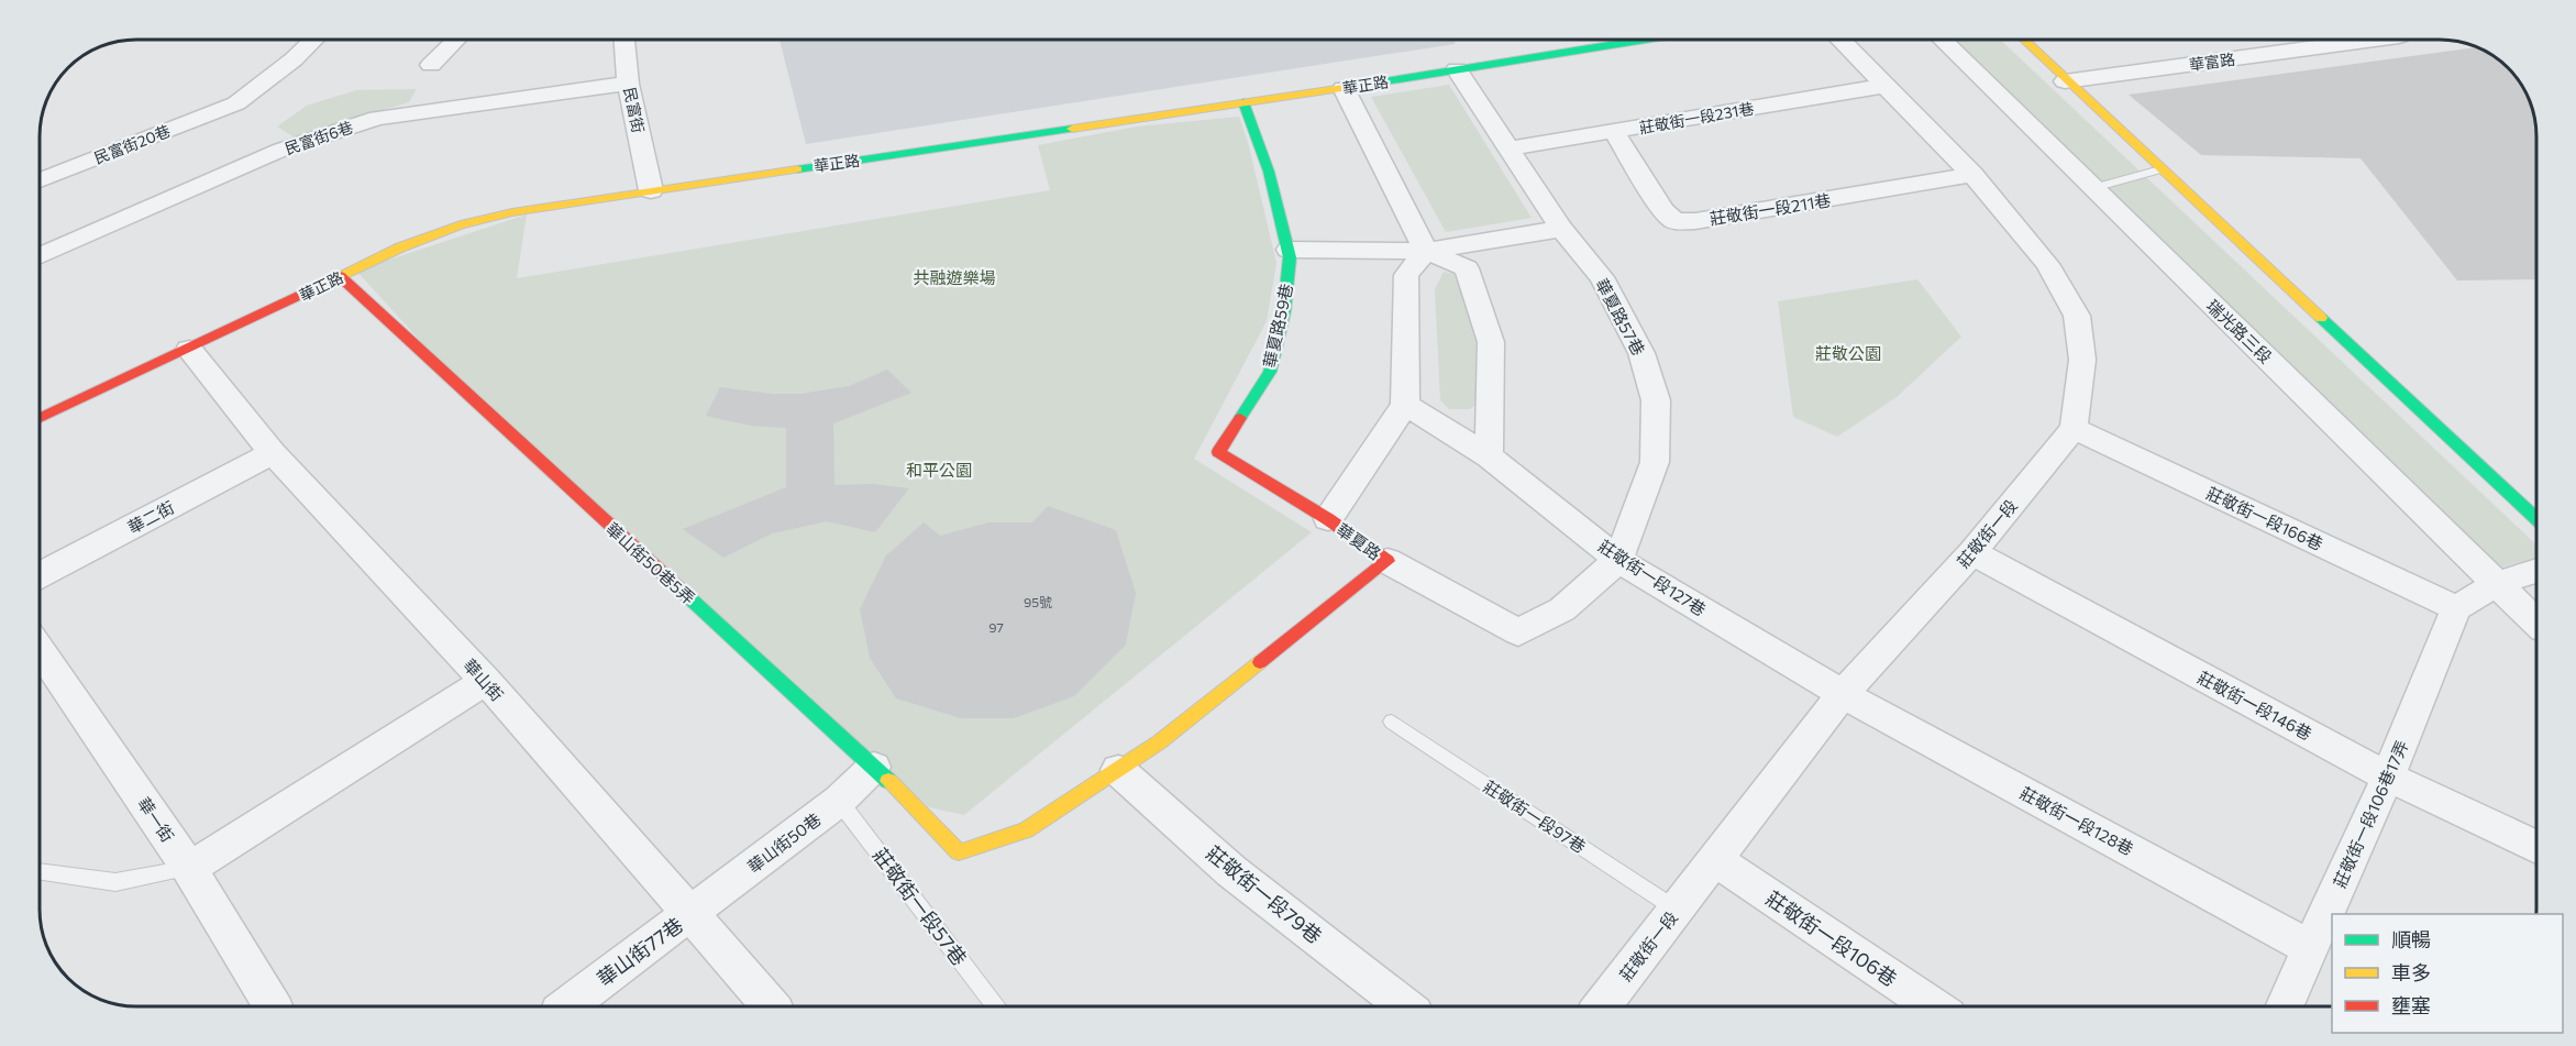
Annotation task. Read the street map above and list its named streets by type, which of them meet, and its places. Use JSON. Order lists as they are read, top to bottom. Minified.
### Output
{"streets":{"street":["華富路","華正路","民富街","莊敬街一段231巷","民富街6巷","民富街20巷","莊敬街一段211巷","華夏路57巷","華夏路59巷","瑞光路三段","華二街","莊敬街一段166巷","莊敬街一段","華夏路","華山街50巷5弄","莊敬街一段127巷","華山街","莊敬街一段146巷","莊敬街一段106巷17弄","華一街","莊敬街一段128巷","華山街50巷","莊敬街一段79巷","莊敬街一段106巷","華山街77巷"],"lane":["莊敬街一段97巷","莊敬街一段57巷"]},"crossings":[["華正路","民富街"],["華正路","華夏路57巷"],["華正路","華夏路59巷"],["華正路","華山街50巷5弄"],["華正路","華山街"],["民富街","民富街6巷"],["莊敬街一段231巷","莊敬街一段211巷"],["莊敬街一段231巷","華夏路57巷"],["華夏路57巷","莊敬街一段127巷"],["華夏路59巷","華夏路"],["華二街","華山街"],["莊敬街一段166巷","莊敬街一段"],["莊敬街一段166巷","莊敬街一段106巷17弄"],["莊敬街一段","莊敬街一段127巷"],["莊敬街一段","莊敬街一段146巷"],["莊敬街一段","莊敬街一段97巷"],["莊敬街一段","莊敬街一段128巷"],["莊敬街一段","莊敬街一段106巷"],["華夏路","華山街50巷5弄"],["華夏路","莊敬街一段127巷"],["華夏路","莊敬街一段79巷"],["華山街50巷5弄","華山街50巷"],["莊敬街一段127巷","莊敬街一段128巷"],["華山街","華山街50巷"],["華山街","華山街77巷"],["莊敬街一段146巷","莊敬街一段106巷17弄"],["莊敬街一段106巷17弄","莊敬街一段128巷"],["華山街50巷","莊敬街一段57巷"],["華山街50巷","華山街77巷"]],"parks":["共融遊樂場","莊敬公園","和平公園"],"house_numbers":["95號","97"],"legend":["順暢","車多","壅塞"]}
